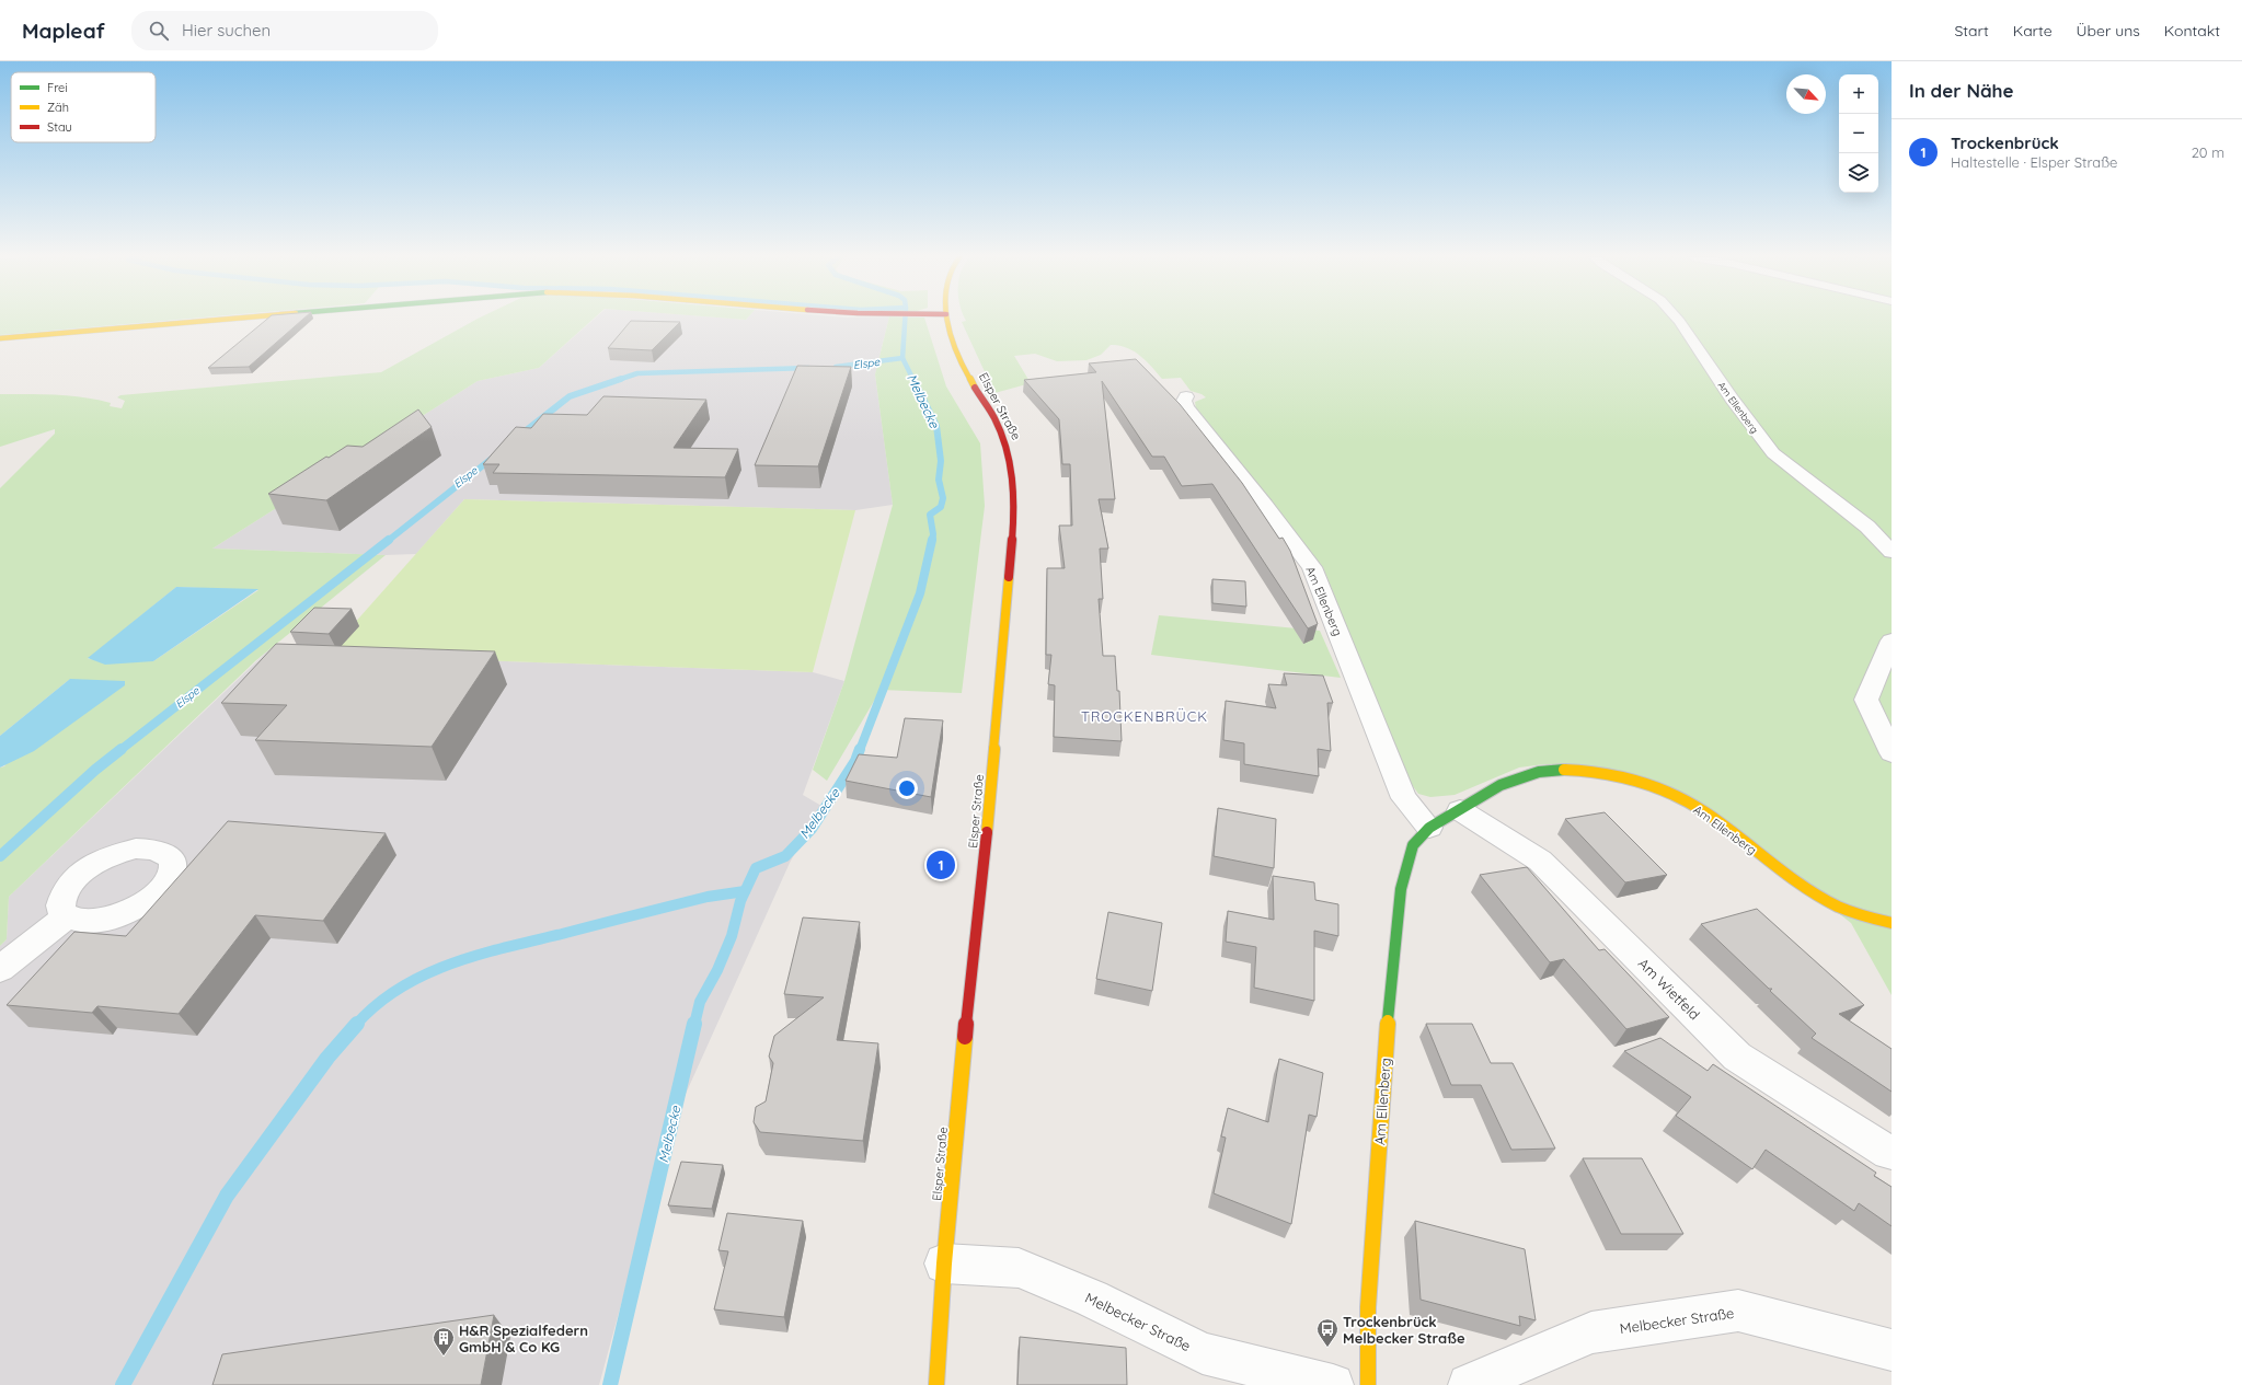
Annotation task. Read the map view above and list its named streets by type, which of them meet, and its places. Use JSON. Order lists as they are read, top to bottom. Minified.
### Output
{"streets":{"street":["Elsper Straße","Am Ellenberg","Am Wietfeld","Melbecker Straße"]},"crossings":[["Elsper Straße","Melbecker Straße"],["Am Ellenberg","Am Wietfeld"]],"districts":["TROCKENBRÜCK"],"water":["Elspe","Melbecke"],"places":{"bus stop":["Trockenbrück Melbecker Straße"],"building":["H&R Spezialfedern GmbH & Co KG"]},"legend":["Frei","Zäh","Stau"],"north":"bottom right","page":{"header":"Mapleaf","search":"Hier suchen","nav":["Start","Karte","Über uns","Kontakt"],"heading":"In der Nähe","map_buttons":["+","−"],"list":[{"mark":"1","name":"Trockenbrück","note":"Haltestelle · Elsper Straße","value":"20 m"}],"pins":"1"}}
